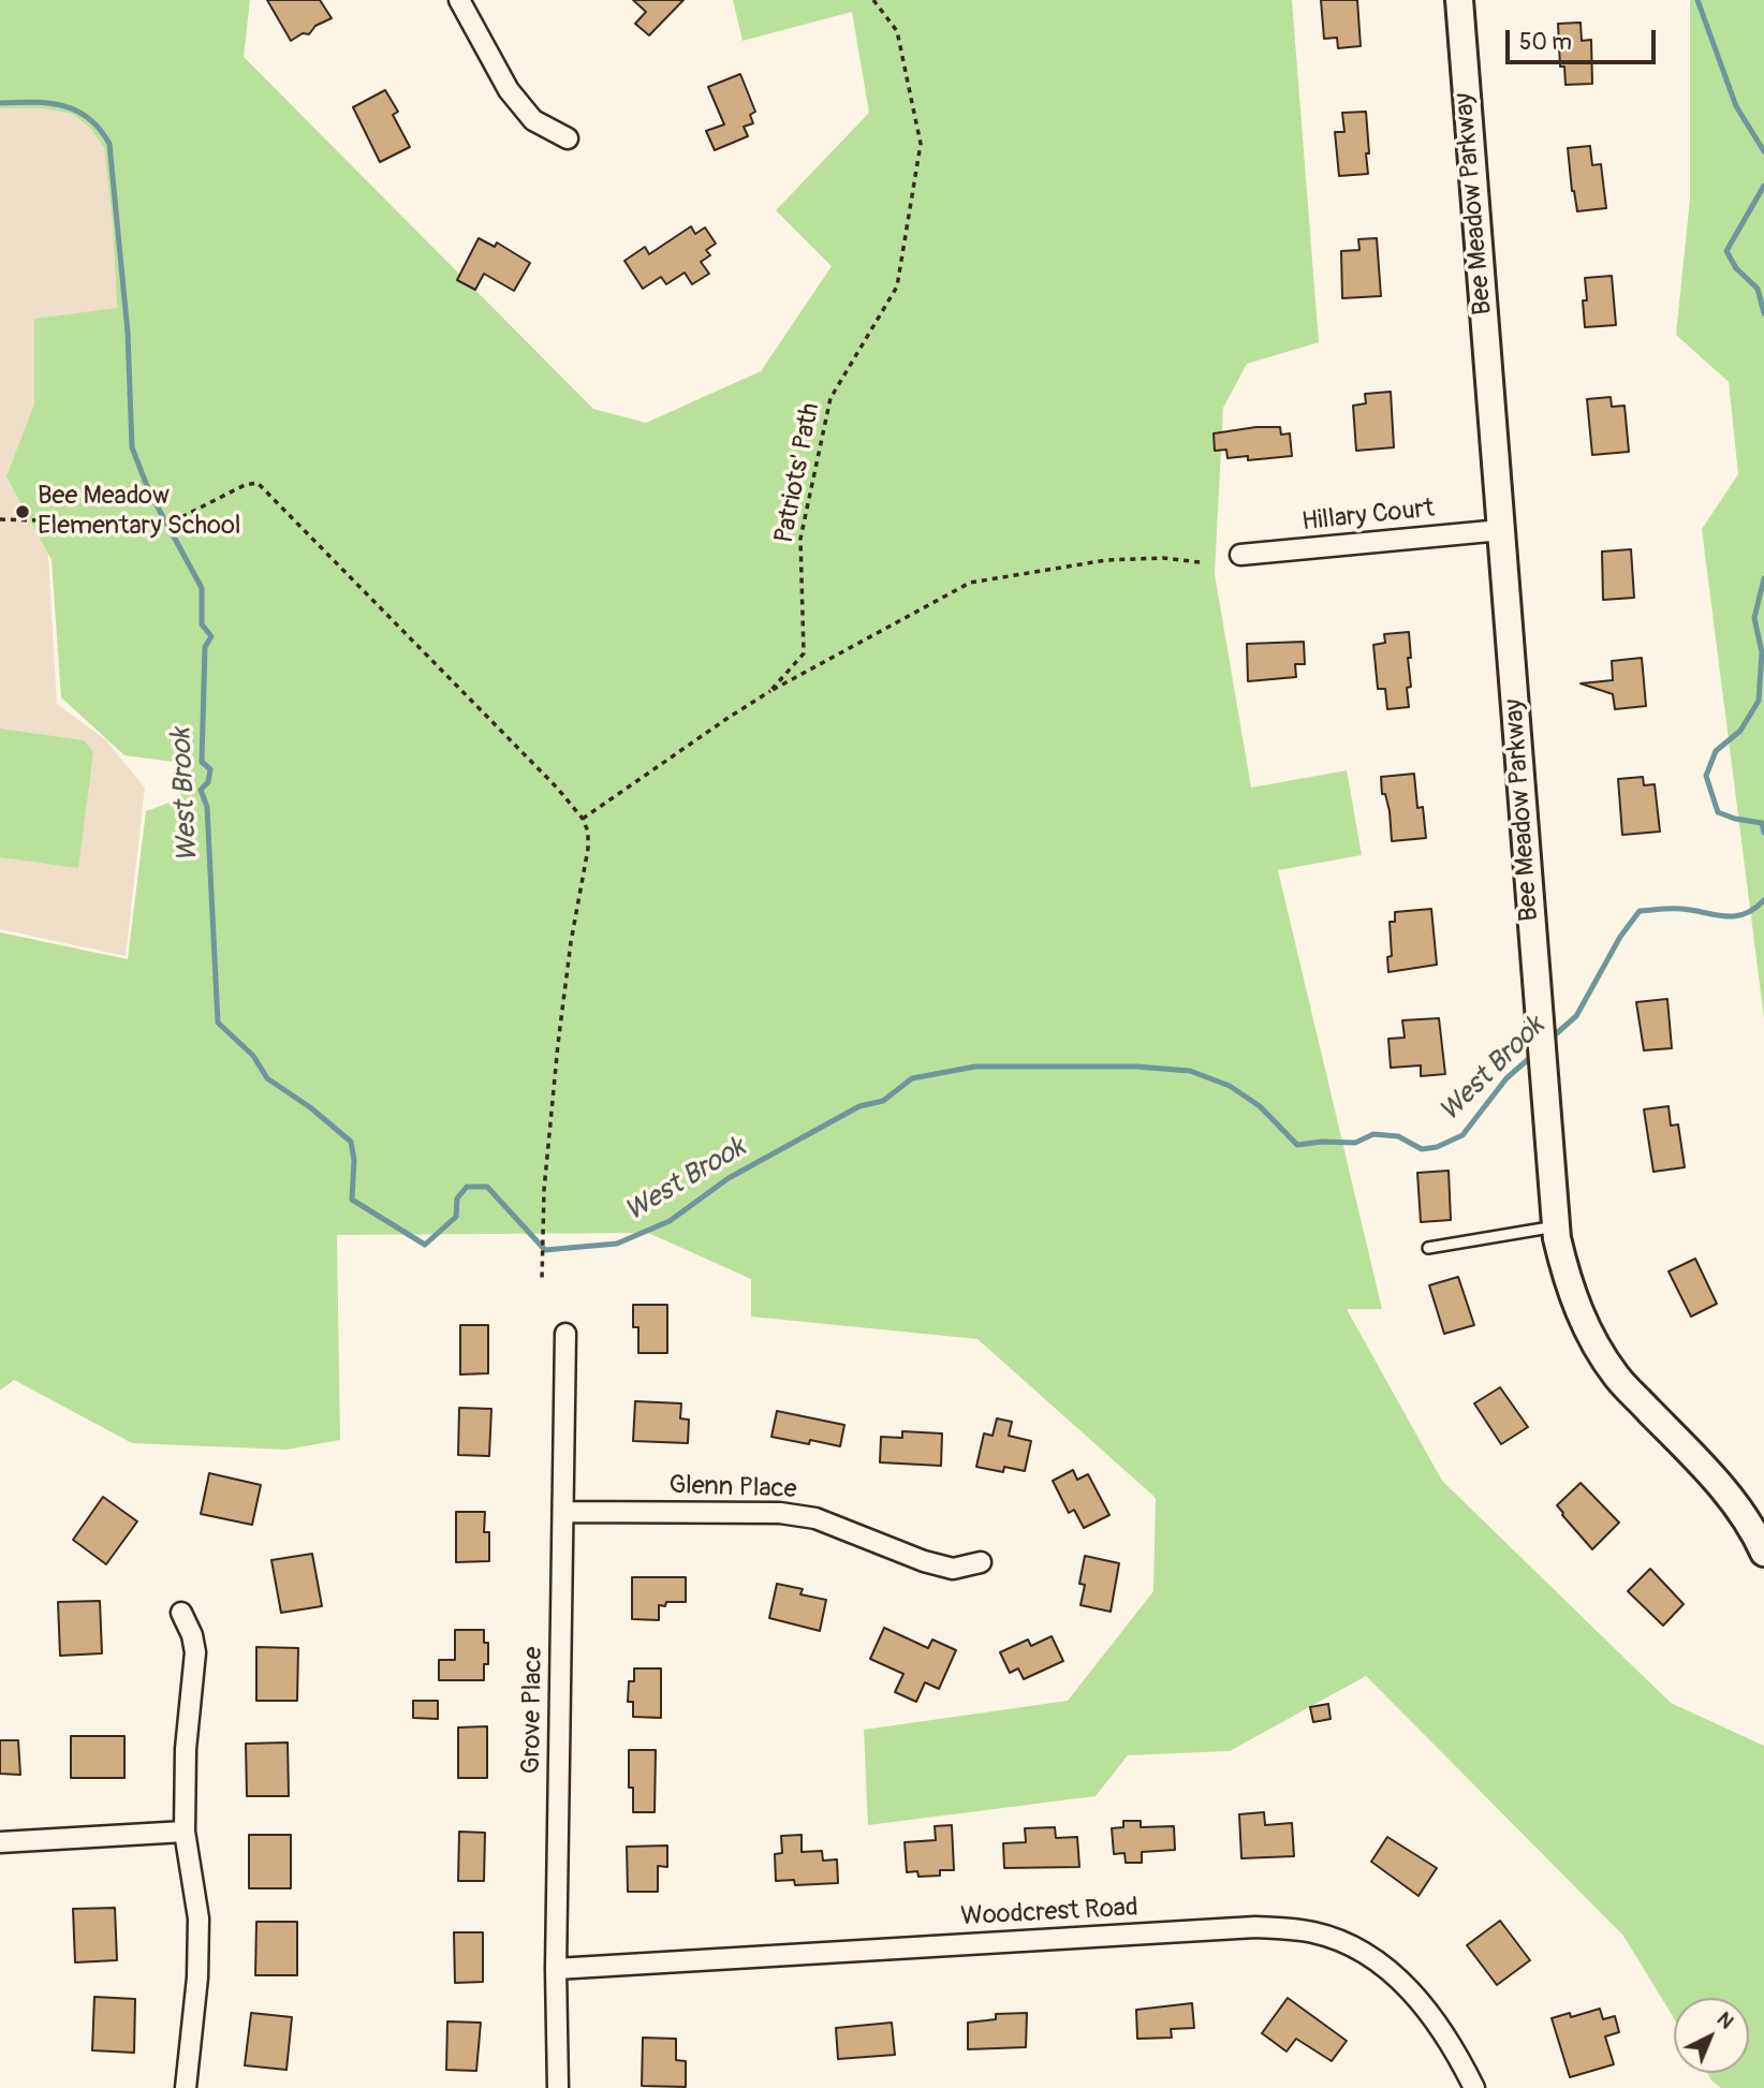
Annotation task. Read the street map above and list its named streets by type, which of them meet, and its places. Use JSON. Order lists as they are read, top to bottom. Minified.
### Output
{"streets":{"street":["Bee Meadow Parkway","Hillary Court","Glenn Place","Grove Place","Woodcrest Road"],"path":["Patriots' Path"]},"crossings":[["Bee Meadow Parkway","Hillary Court"],["Glenn Place","Grove Place"],["Grove Place","Woodcrest Road"]],"water":["West Brook"],"places":["Bee Meadow Elementary School"],"scale_bar":"50 m","north":"top right"}
